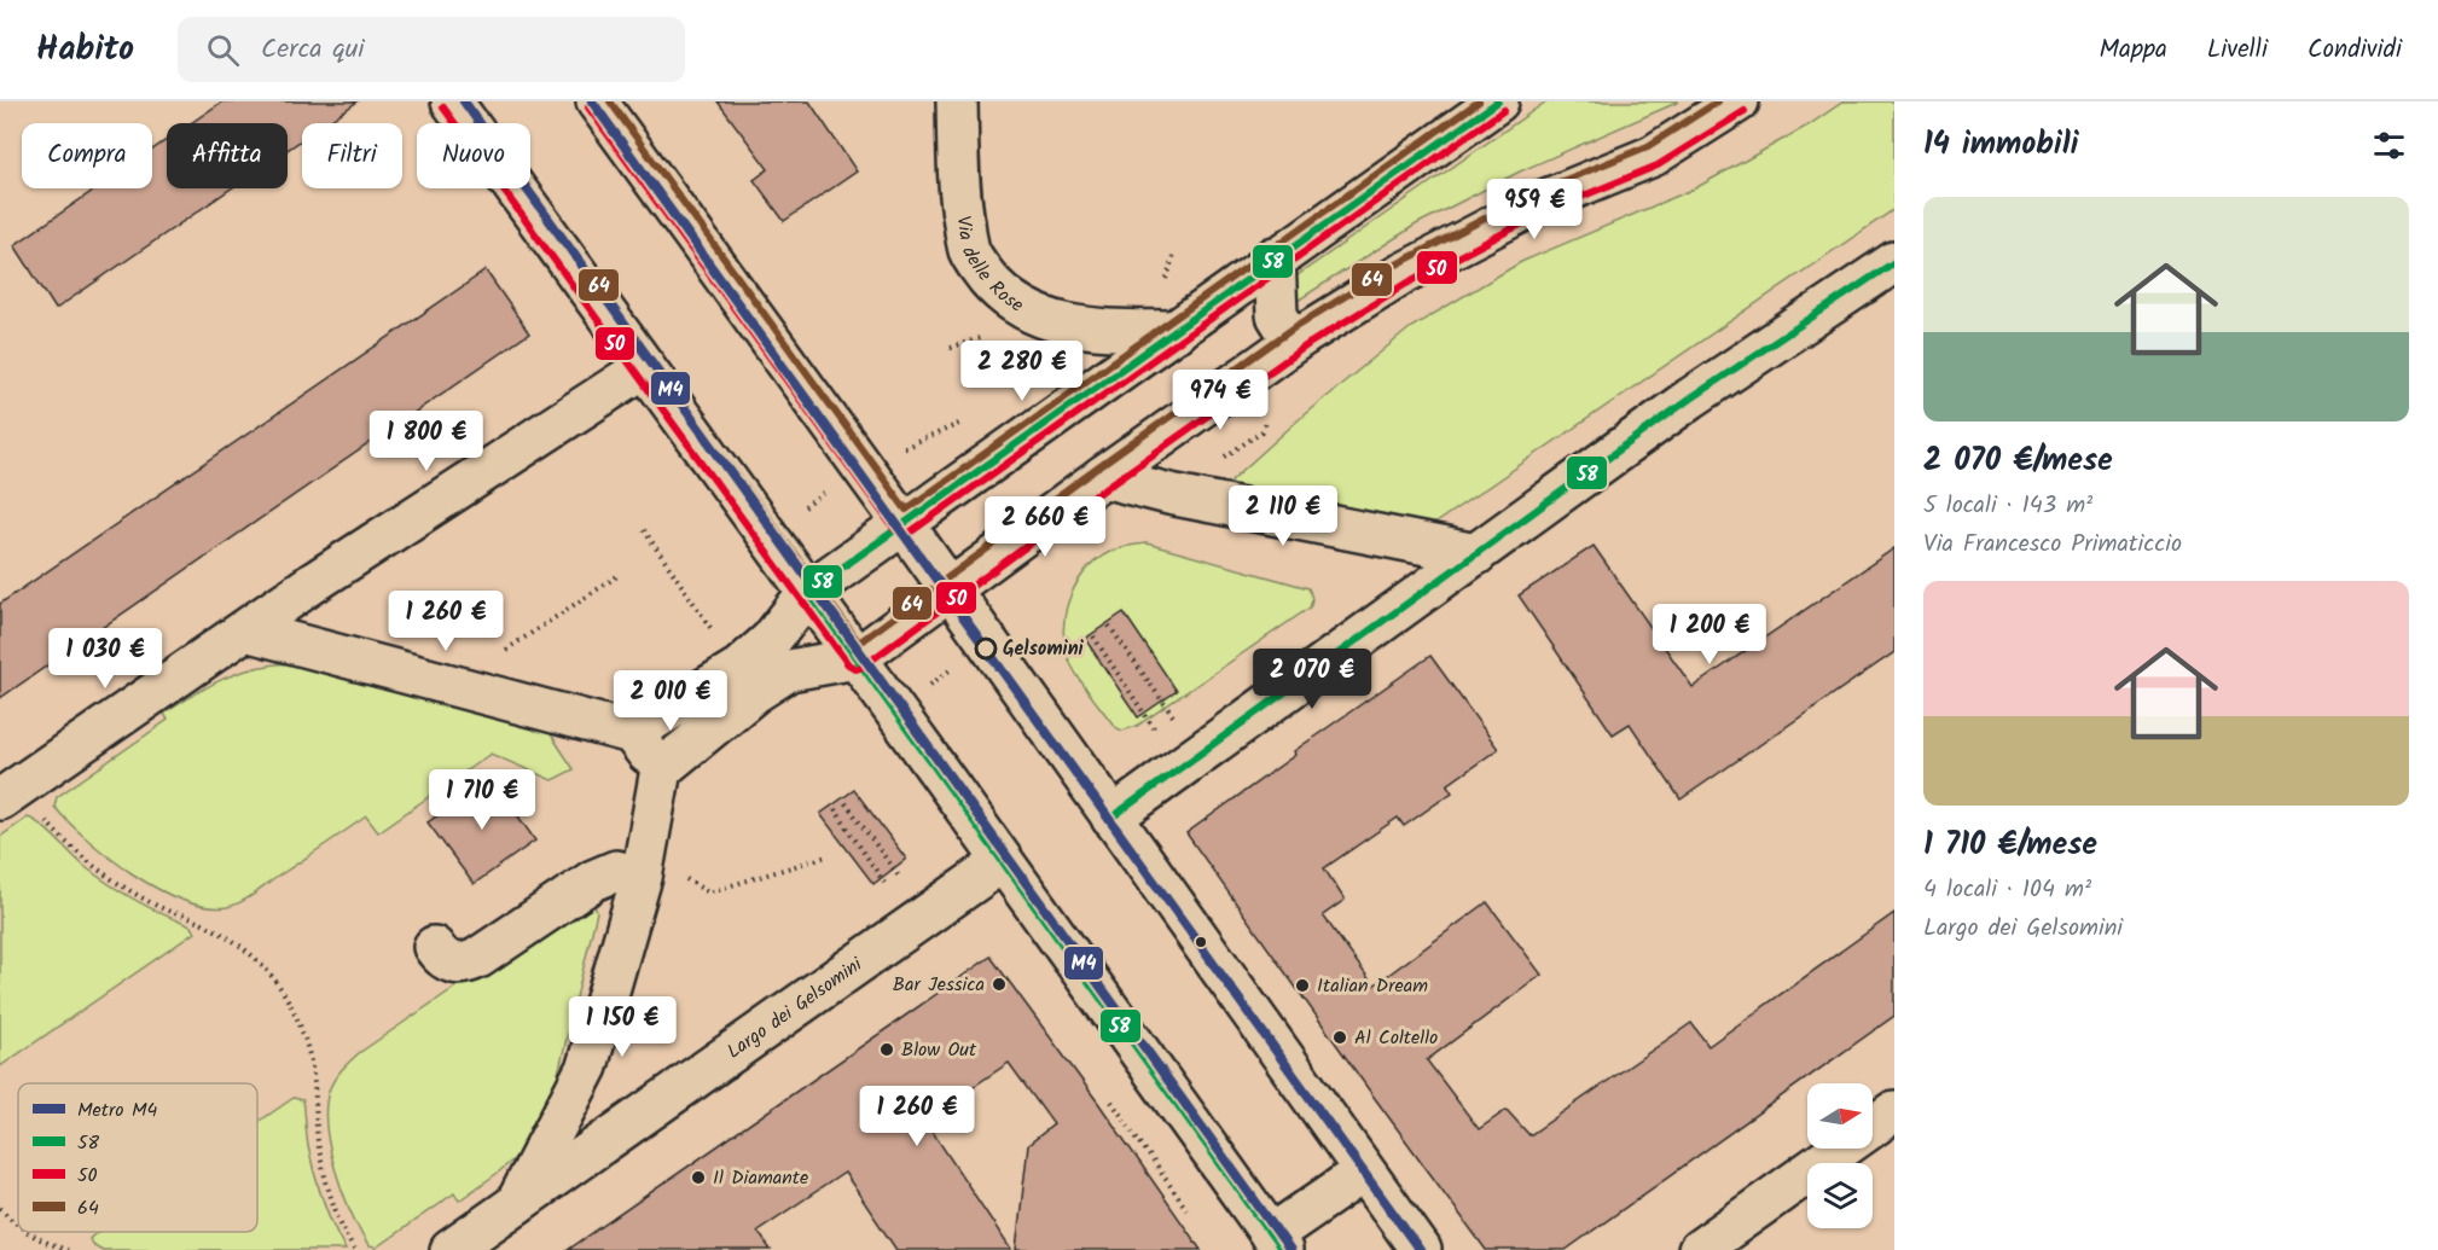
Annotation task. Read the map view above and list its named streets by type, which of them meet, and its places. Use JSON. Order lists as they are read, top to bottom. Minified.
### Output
{"streets":{"street":["Via delle Rose","Largo dei Gelsomini"]},"places":["Gelsomini","Bar Jessica","Italian Dream","Al Coltello","Blow Out","Il Diamante"],"lines":["metro line M4","transit line 58","transit line 64","transit line 50"],"legend":["Metro M4","58","50","64"],"north":"right","page":{"header":"Habito","search":"Cerca qui","nav":["Mappa","Livelli","Condividi"],"heading":"14 immobili","chip":["Compra","Affitta","Filtri","Nuovo"],"price":["959 €","2 280 €","974 €","1 800 €","2 110 €","2 660 €","1 260 €","1 200 €","1 030 €","2 070 €","2 010 €","1 710 €","1 150 €","1 260 €"],"list":[{"name":"2 070 €/mese","note":"5 locali · 143 m² · Via Francesco Primaticcio"},{"name":"1 710 €/mese","note":"4 locali · 104 m² · Largo dei Gelsomini"}]}}
